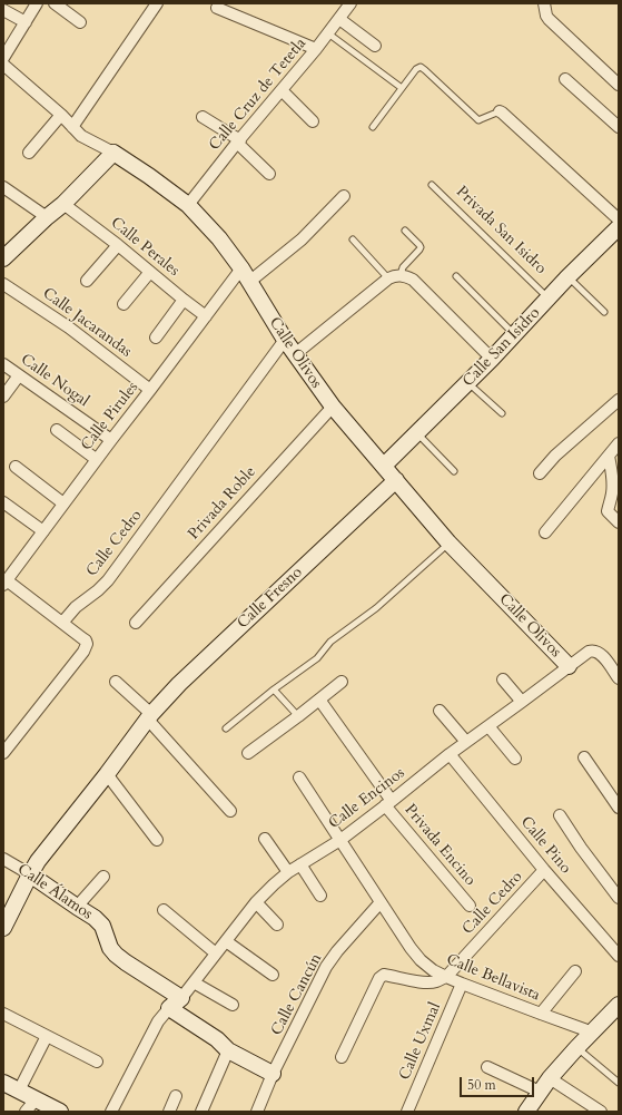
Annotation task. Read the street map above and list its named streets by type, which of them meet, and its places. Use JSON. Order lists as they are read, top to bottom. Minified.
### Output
{"streets":{"street":["Calle Cruz de Tetetla","Calle Perales","Calle Jacarandas","Calle San Isidro","Calle Olivos","Calle Nogal","Calle Pirules","Privada Roble","Calle Cedro","Calle Fresno","Calle Encinos","Privada Encino","Calle Pino","Calle Álamos","Calle Bellavista","Calle Cancún","Calle Uxmal"],"lane":["Privada San Isidro"]},"crossings":[["Calle Cruz de Tetetla","Calle Olivos"],["Privada San Isidro","Calle San Isidro"],["Calle Perales","Calle Pirules"],["Calle Jacarandas","Calle Pirules"],["Calle San Isidro","Calle Olivos"],["Calle Olivos","Calle Pirules"],["Calle Olivos","Privada Roble"],["Calle Olivos","Calle Cedro"],["Calle Olivos","Calle Fresno"],["Calle Olivos","Calle Encinos"],["Calle Nogal","Calle Pirules"],["Calle Cedro","Calle Pino"],["Calle Cedro","Calle Bellavista"],["Calle Fresno","Calle Álamos"],["Calle Encinos","Privada Encino"],["Calle Encinos","Calle Pino"],["Calle Encinos","Calle Álamos"],["Calle Encinos","Calle Bellavista"],["Calle Álamos","Calle Cancún"],["Calle Bellavista","Calle Cancún"],["Calle Bellavista","Calle Uxmal"]],"scale_bar":"50 m"}
